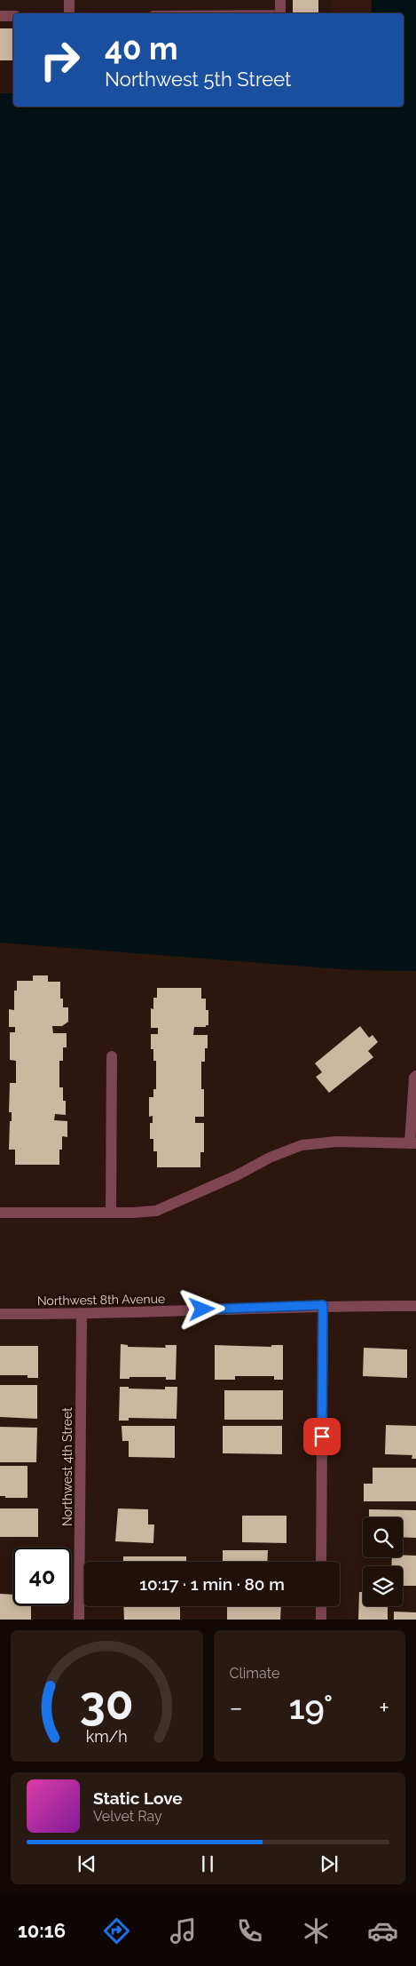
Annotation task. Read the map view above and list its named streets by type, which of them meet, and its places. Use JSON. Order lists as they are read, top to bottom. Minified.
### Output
{"streets":{"street":["Northwest 8th Avenue","Northwest 4th Street"]},"crossings":[["Northwest 8th Avenue","Northwest 4th Street"]],"page":{"turn":["40 m","Northwest 5th Street"],"limit":"40","trip":"10:17 · 1 min · 80 m","tile":"Climate","heat":["−","19°","+"],"song":["Static Love","Velvet Ray"],"tabs":"10:16","gauge":["30","km/h"]}}
